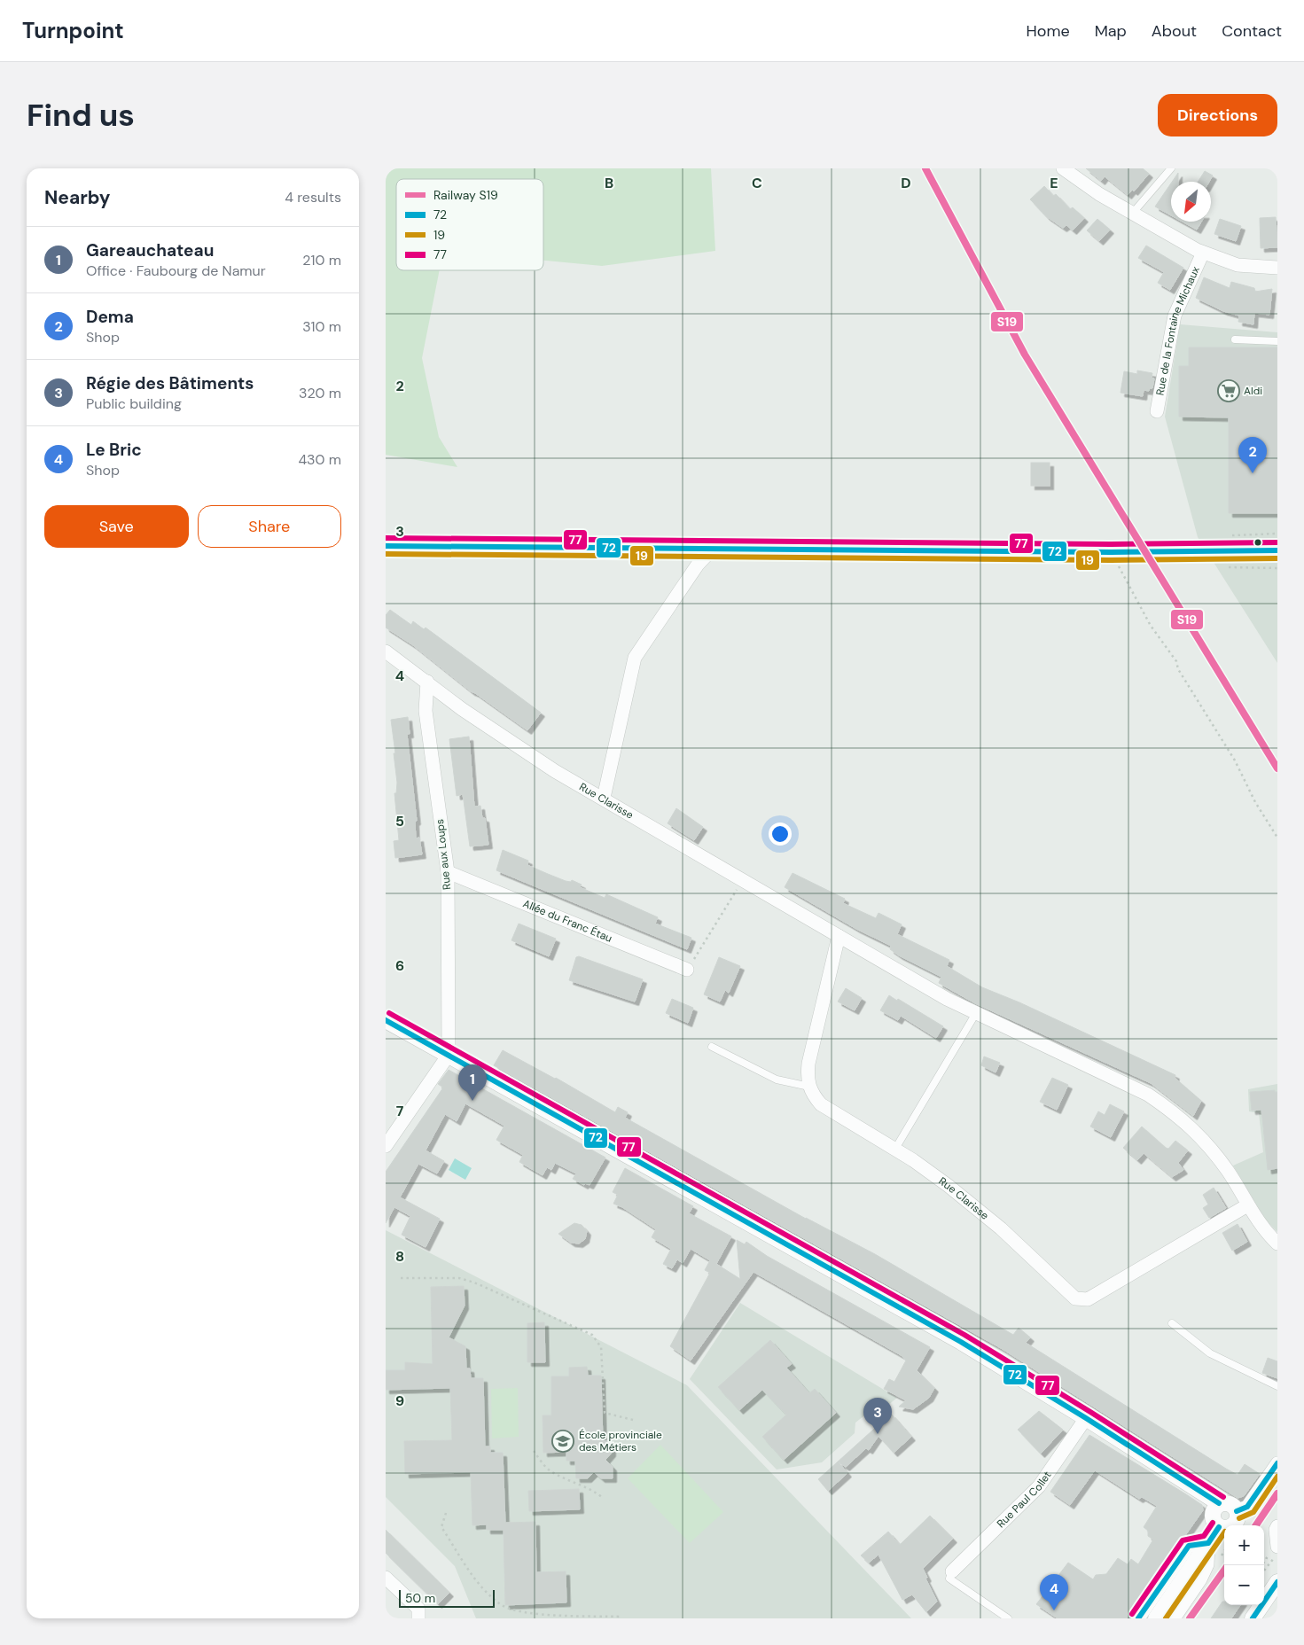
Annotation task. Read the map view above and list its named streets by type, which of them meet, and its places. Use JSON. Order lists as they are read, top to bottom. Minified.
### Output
{"streets":{"street":["Rue de la Fontaine Michaux","Rue Clarisse","Rue aux Loups","Allée du Franc Étau","Rue Paul Collet"]},"crossings":[["Rue Clarisse","Rue aux Loups"],["Rue aux Loups","Allée du Franc Étau"]],"places":{"supermarket":["Aldi"],"school or university":["École provinciale des Métiers"]},"lines":["rail line S19","transit line 77","transit line 72","transit line 19"],"legend":["Railway S19","72","19","77"],"scale_bar":"50 m","north":"bottom left","page":{"header":"Turnpoint","nav":["Home","Map","About","Contact"],"buttons":["Directions",["Save","Share"]],"title":"Find us","heading":["Nearby","4 results"],"list":[{"mark":"1","name":"Gareauchateau","note":"Office · Faubourg de Namur","value":"210 m"},{"mark":"2","name":"Dema","note":"Shop","value":"310 m"},{"mark":"3","name":"Régie des Bâtiments","note":"Public building","value":"320 m"},{"mark":"4","name":"Le Bric","note":"Shop","value":"430 m"}],"pins":["2","1","3","4"],"map_buttons":["+","−"],"scale":"50 m"},"grid":{"columns":["B","C","D","E"],"rows":["2","3","4","5","6","7","8","9"]}}
